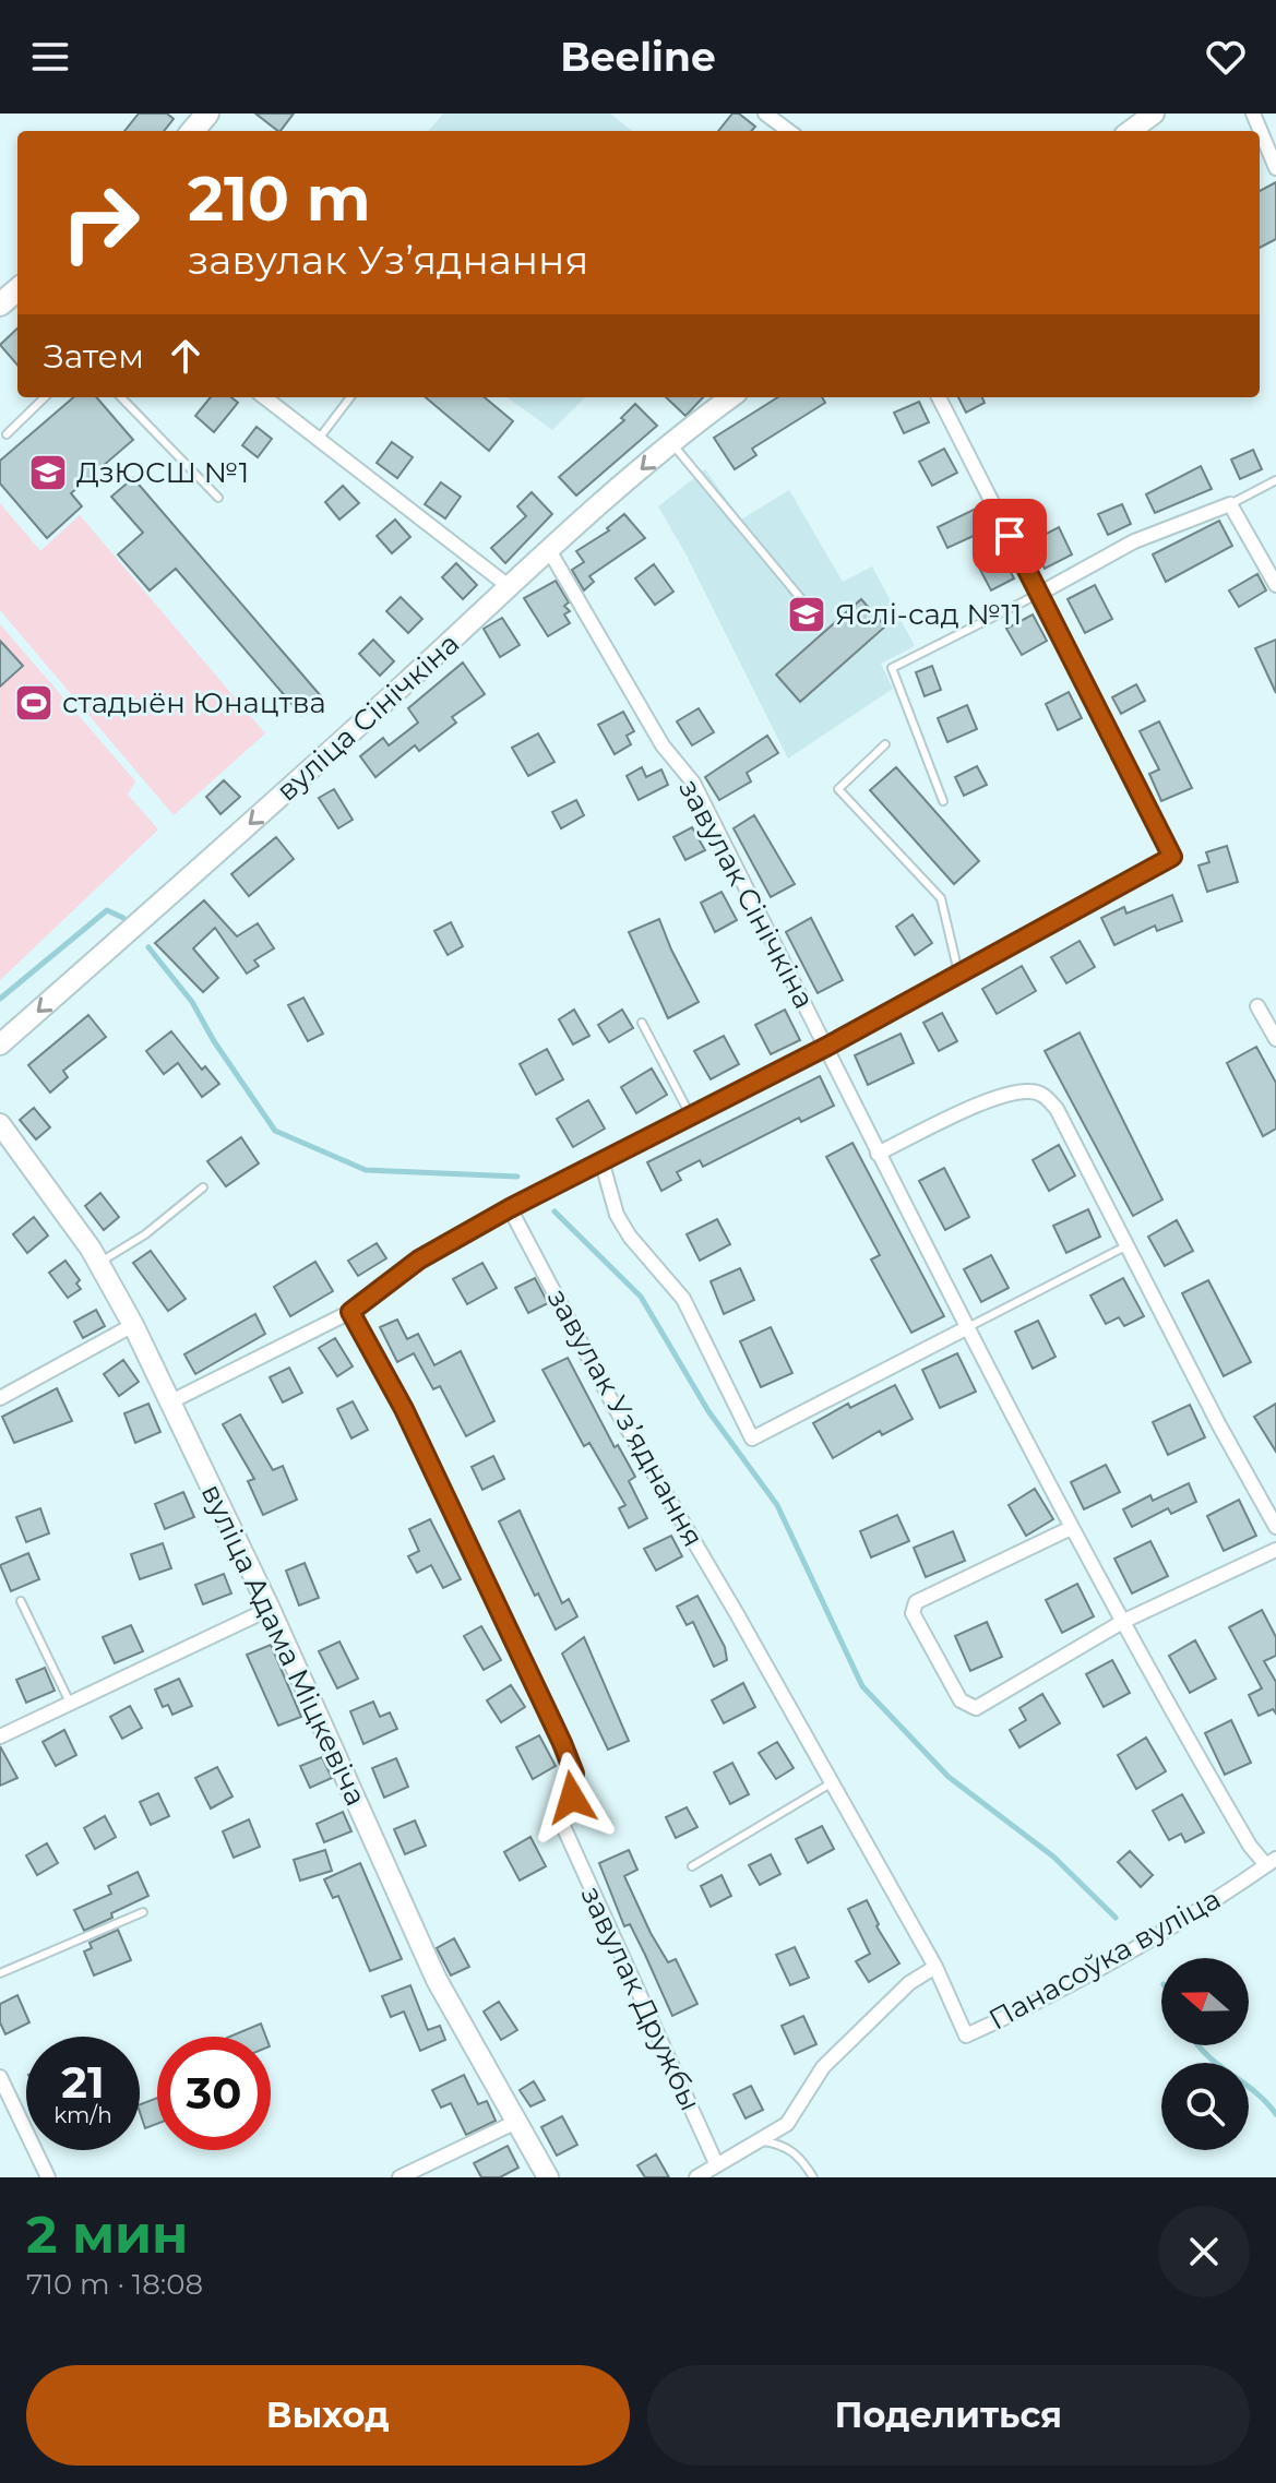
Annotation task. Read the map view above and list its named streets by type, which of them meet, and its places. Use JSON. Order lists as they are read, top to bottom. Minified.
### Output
{"streets":{"street":["вуліца Сінічкіна","завулак Сінічкіна","завулак Узʼяднання","вуліца Адама Міцкевіча","Панасоўка вуліца","завулак Дружбы"]},"crossings":[["вуліца Сінічкіна","завулак Сінічкіна"],["завулак Сінічкіна","Панасоўка вуліца"],["завулак Узʼяднання","Панасоўка вуліца"]],"one_way":["вуліца Сінічкіна"],"places":{"school or university":["ДзЮСШ №1","Яслі-сад №11"],"sports":["стадыён Юнацтва"]},"north":"left","page":{"header":"Beeline","turn":["210 m","завулак Узʼяднання"],"then":"Затем","speed":"21 km/h","limit":"30","heading":["2 мин","710 m · 18:08"],"buttons":["Выход","Поделиться"]}}
